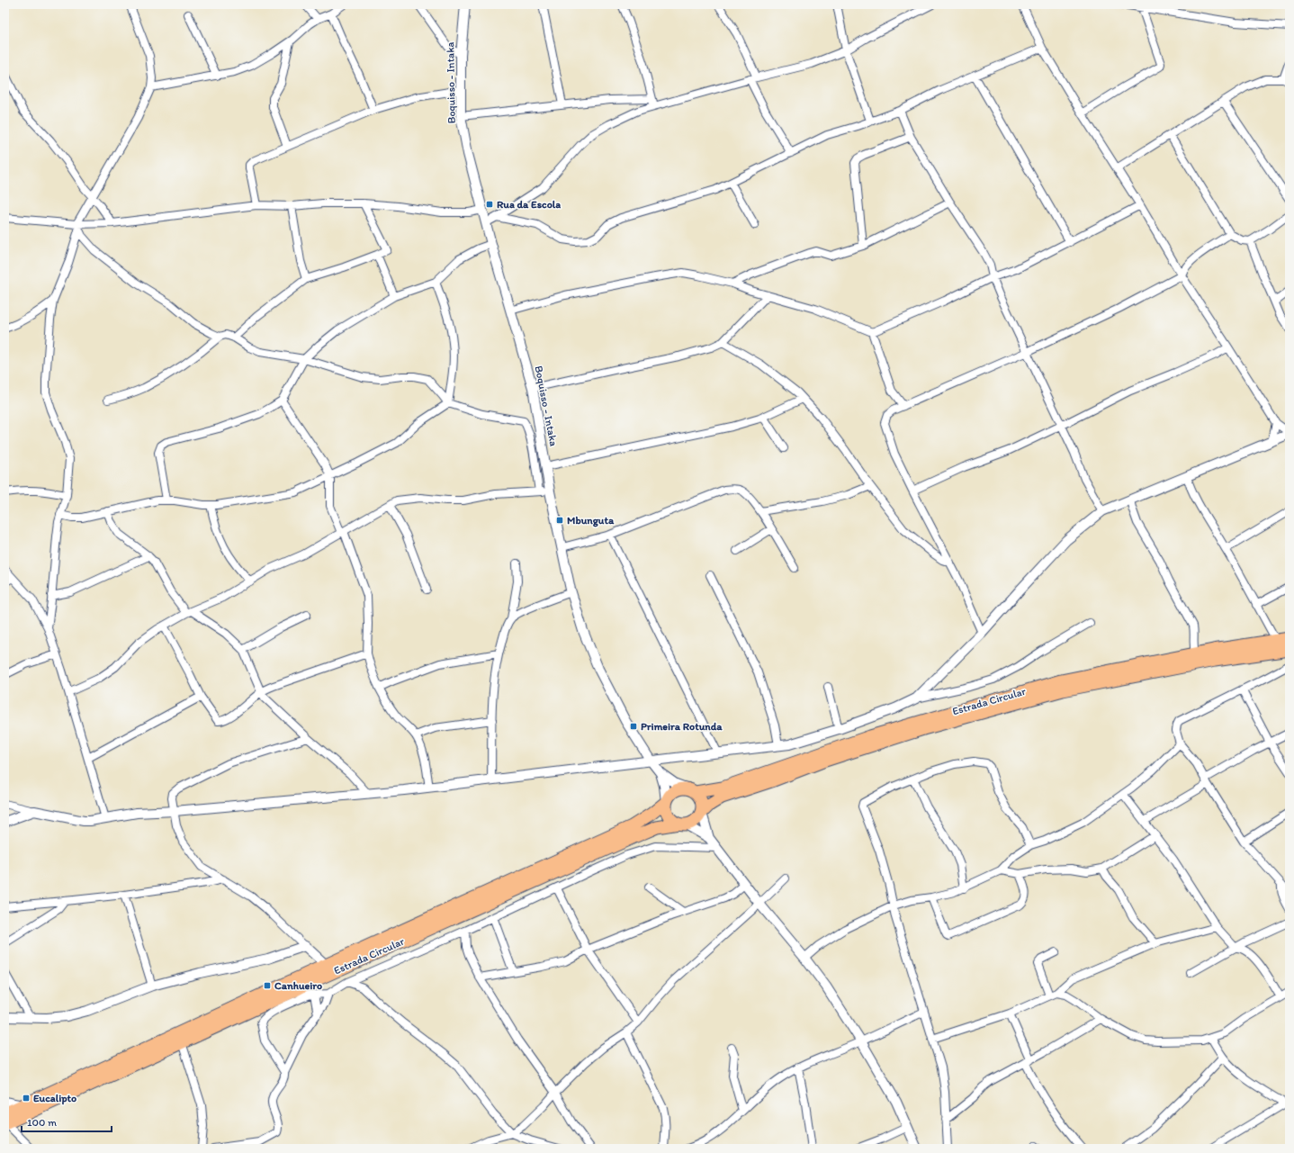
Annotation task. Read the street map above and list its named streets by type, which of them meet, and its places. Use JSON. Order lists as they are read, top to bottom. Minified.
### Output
{"streets":{"main road":["Estrada Circular"],"street":["Boquisso - Intaka"]},"places":{"transit":["Rua da Escola","Mbunguta","Primeira Rotunda","Canhueiro","Eucalipto"]},"scale_bar":"100 m"}
